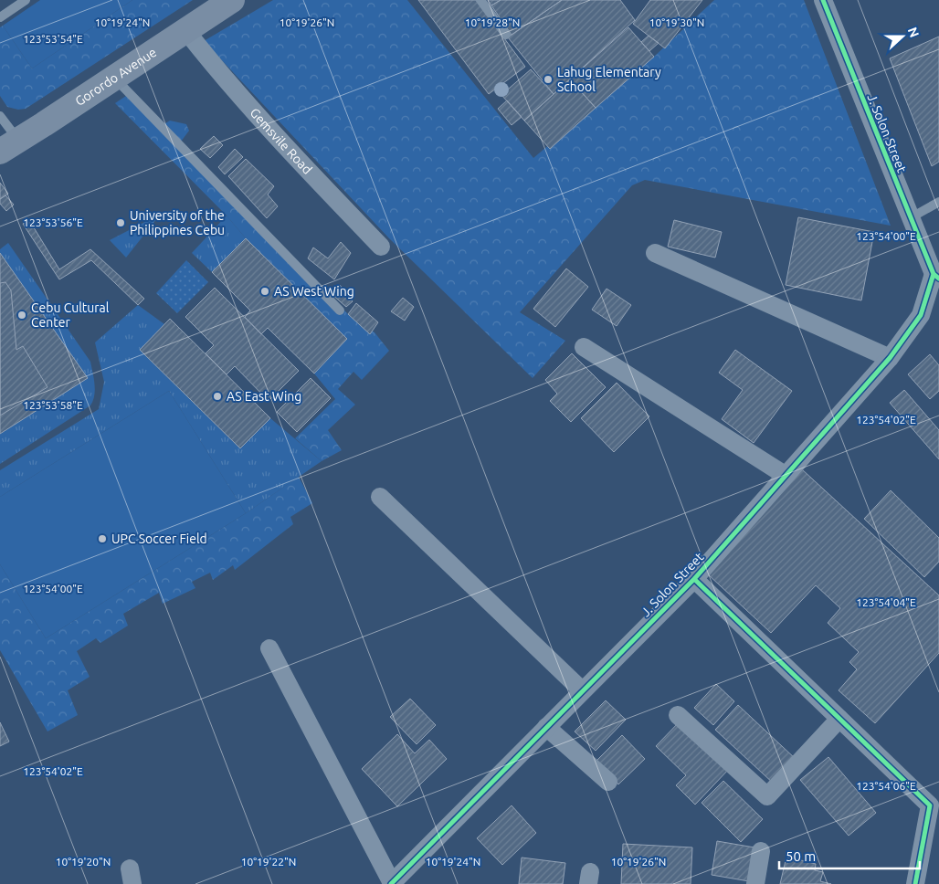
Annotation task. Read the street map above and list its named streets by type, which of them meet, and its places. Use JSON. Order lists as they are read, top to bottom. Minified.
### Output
{"streets":{"main road":["Gorordo Avenue"],"street":["J. Solon Street","Gemsvile Road"]},"crossings":[["Gorordo Avenue","Gemsvile Road"]],"places":["Lahug Elementary School","University of the Philippines Cebu","AS West Wing","Cebu Cultural Center","AS East Wing","UPC Soccer Field"],"scale_bar":"50 m","north":"right","coordinates":["10°19'24\"N","10°19'26\"N","10°19'30\"N","10°19'28\"N","123°53'54\"E","123°53'56\"E","123°54'00\"E","123°53'58\"E","123°54'02\"E","123°54'04\"E","123°54'06\"E","10°19'20\"N","10°19'22\"N"]}
